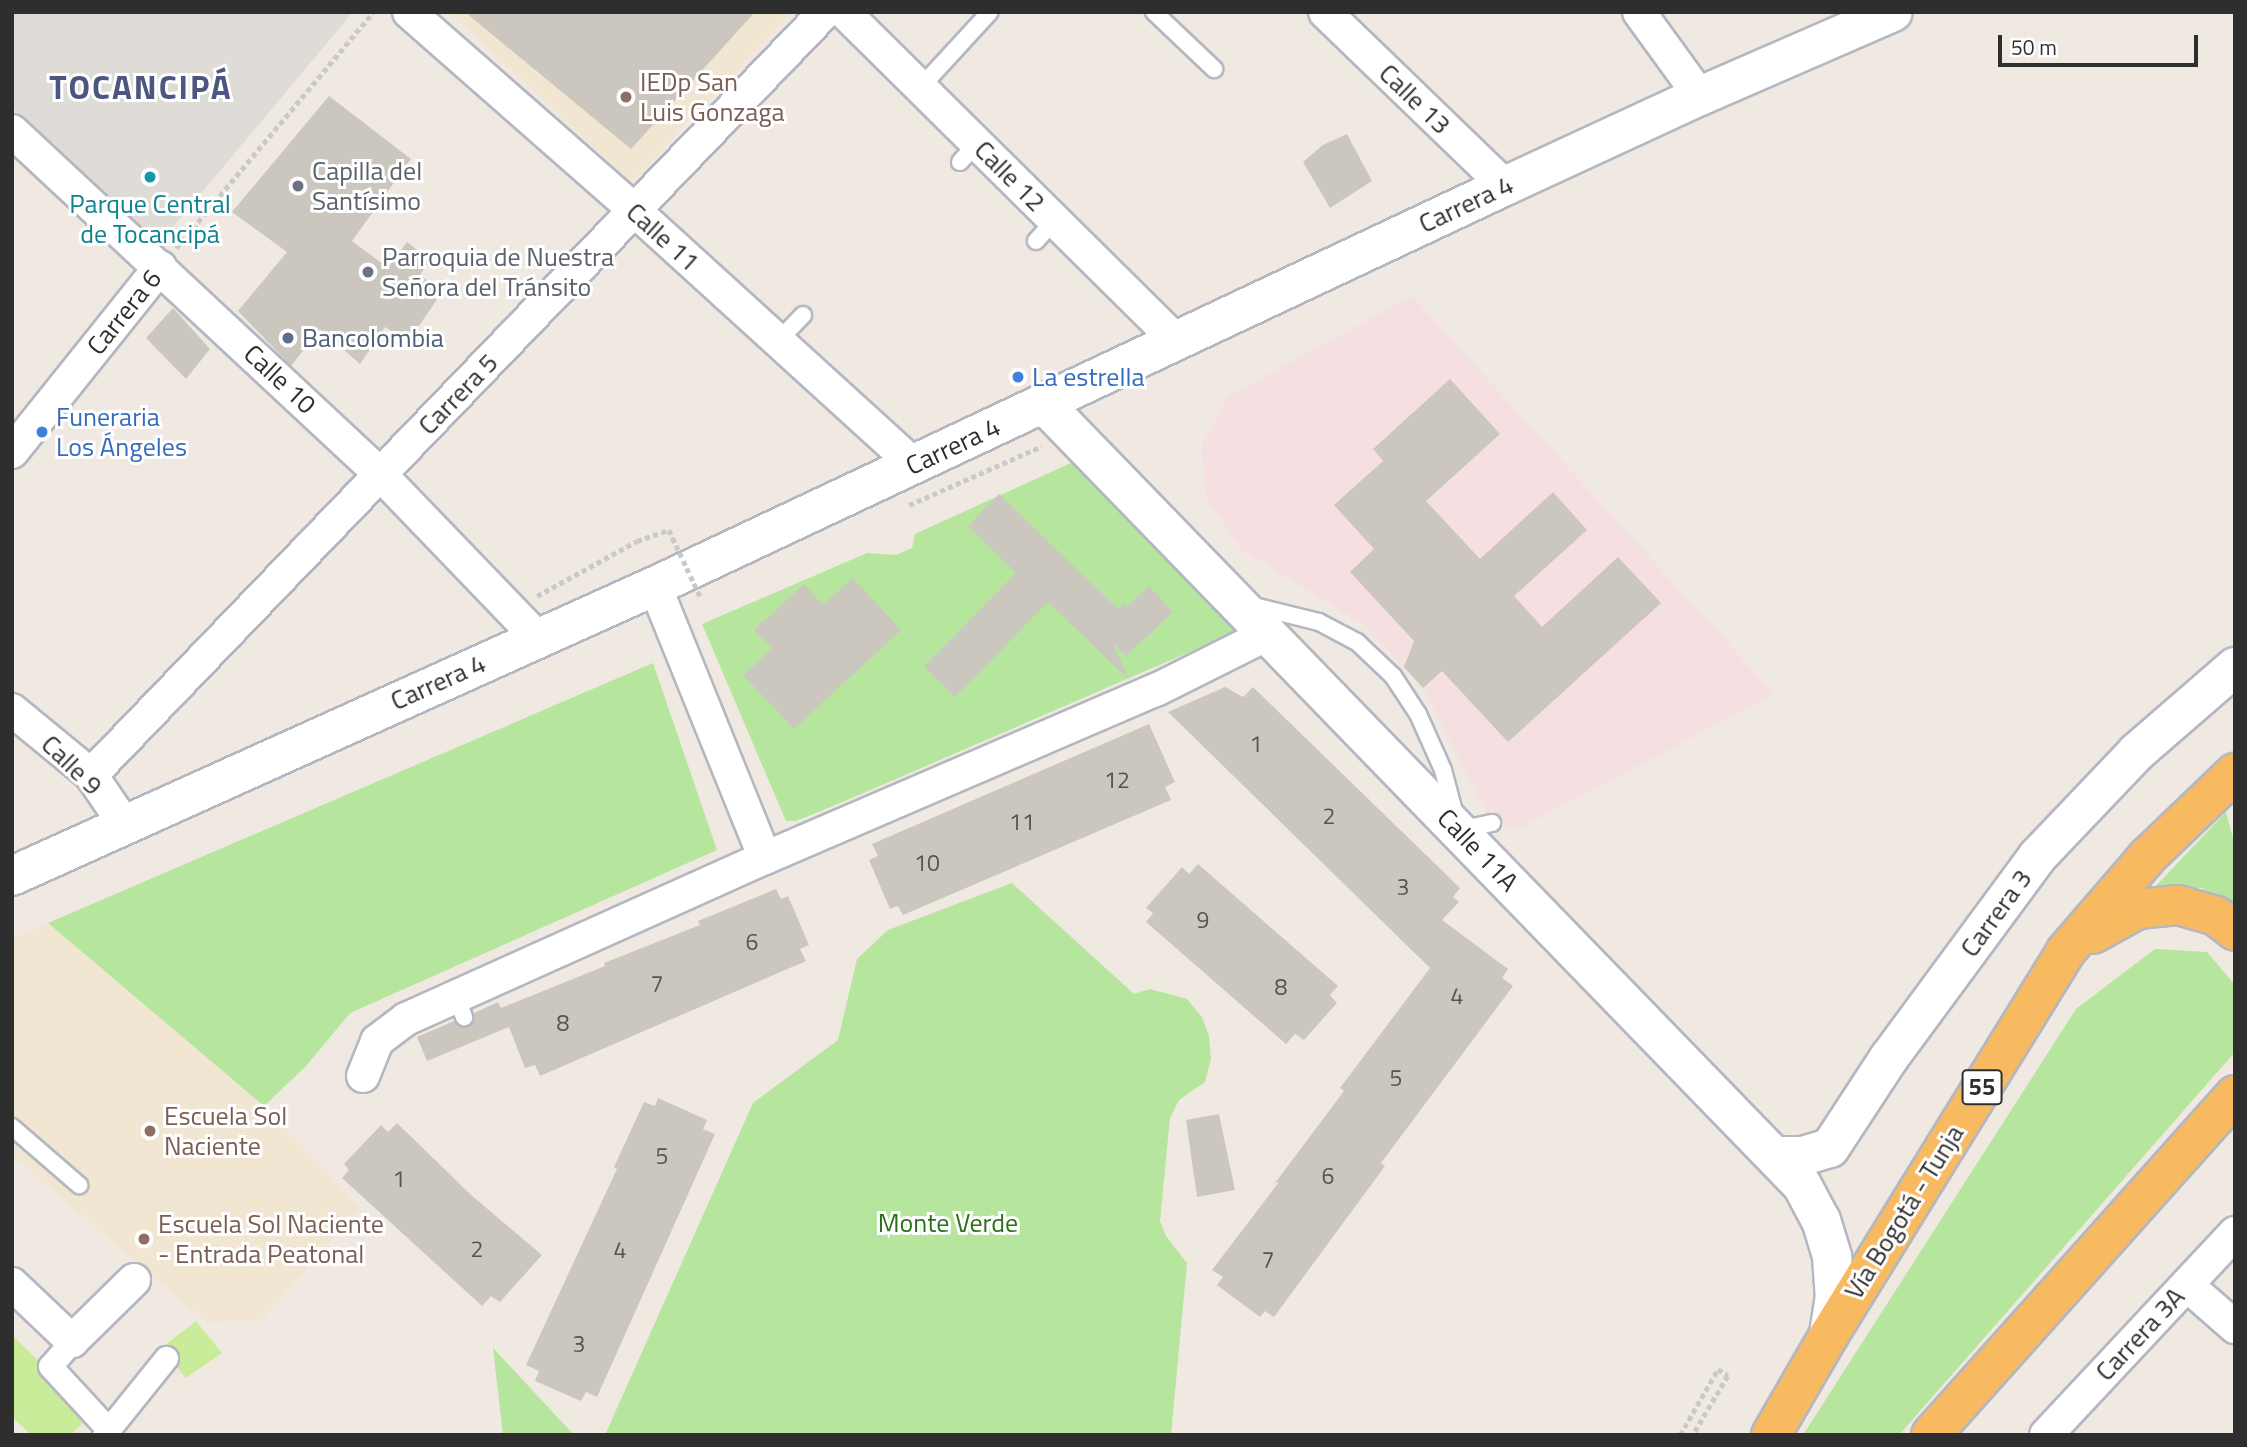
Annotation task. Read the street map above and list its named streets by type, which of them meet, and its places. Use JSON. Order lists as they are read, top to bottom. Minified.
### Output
{"streets":{"highway":["55","Vía Bogotá - Tunja"],"main road":["Carrera 4","Calle 11A","Carrera 3"],"street":["Calle 13","Calle 12","Calle 11","Carrera 6","Calle 10","Carrera 5","Calle 9","Carrera 3A"]},"crossings":[["Calle 13","Carrera 4"],["Calle 12","Carrera 4"],["Carrera 4","Calle 11"],["Carrera 4","Calle 10"],["Carrera 4","Calle 9"],["Carrera 4","Calle 11A"],["Calle 11","Carrera 5"],["Carrera 6","Calle 10"],["Calle 10","Carrera 5"],["Carrera 5","Calle 9"],["Calle 11A","Carrera 3"],["Calle 11A","Vía Bogotá - Tunja"]],"districts":["TOCANCIPÁ"],"parks":["Monte Verde"],"places":["IEDp San Luis Gonzaga","Parque Central de Tocancipá","Capilla del Santísimo","Parroquia de Nuestra Señora del Tránsito","Bancolombia","La estrella","Funeraria Los Ángeles","Escuela Sol Naciente","Escuela Sol Naciente - Entrada Peatonal"],"house_numbers":["1","12","2","11","10","3","9","6","7","8","4","8","5","5","6","1","2","4","7","3"],"scale_bar":"50 m"}
